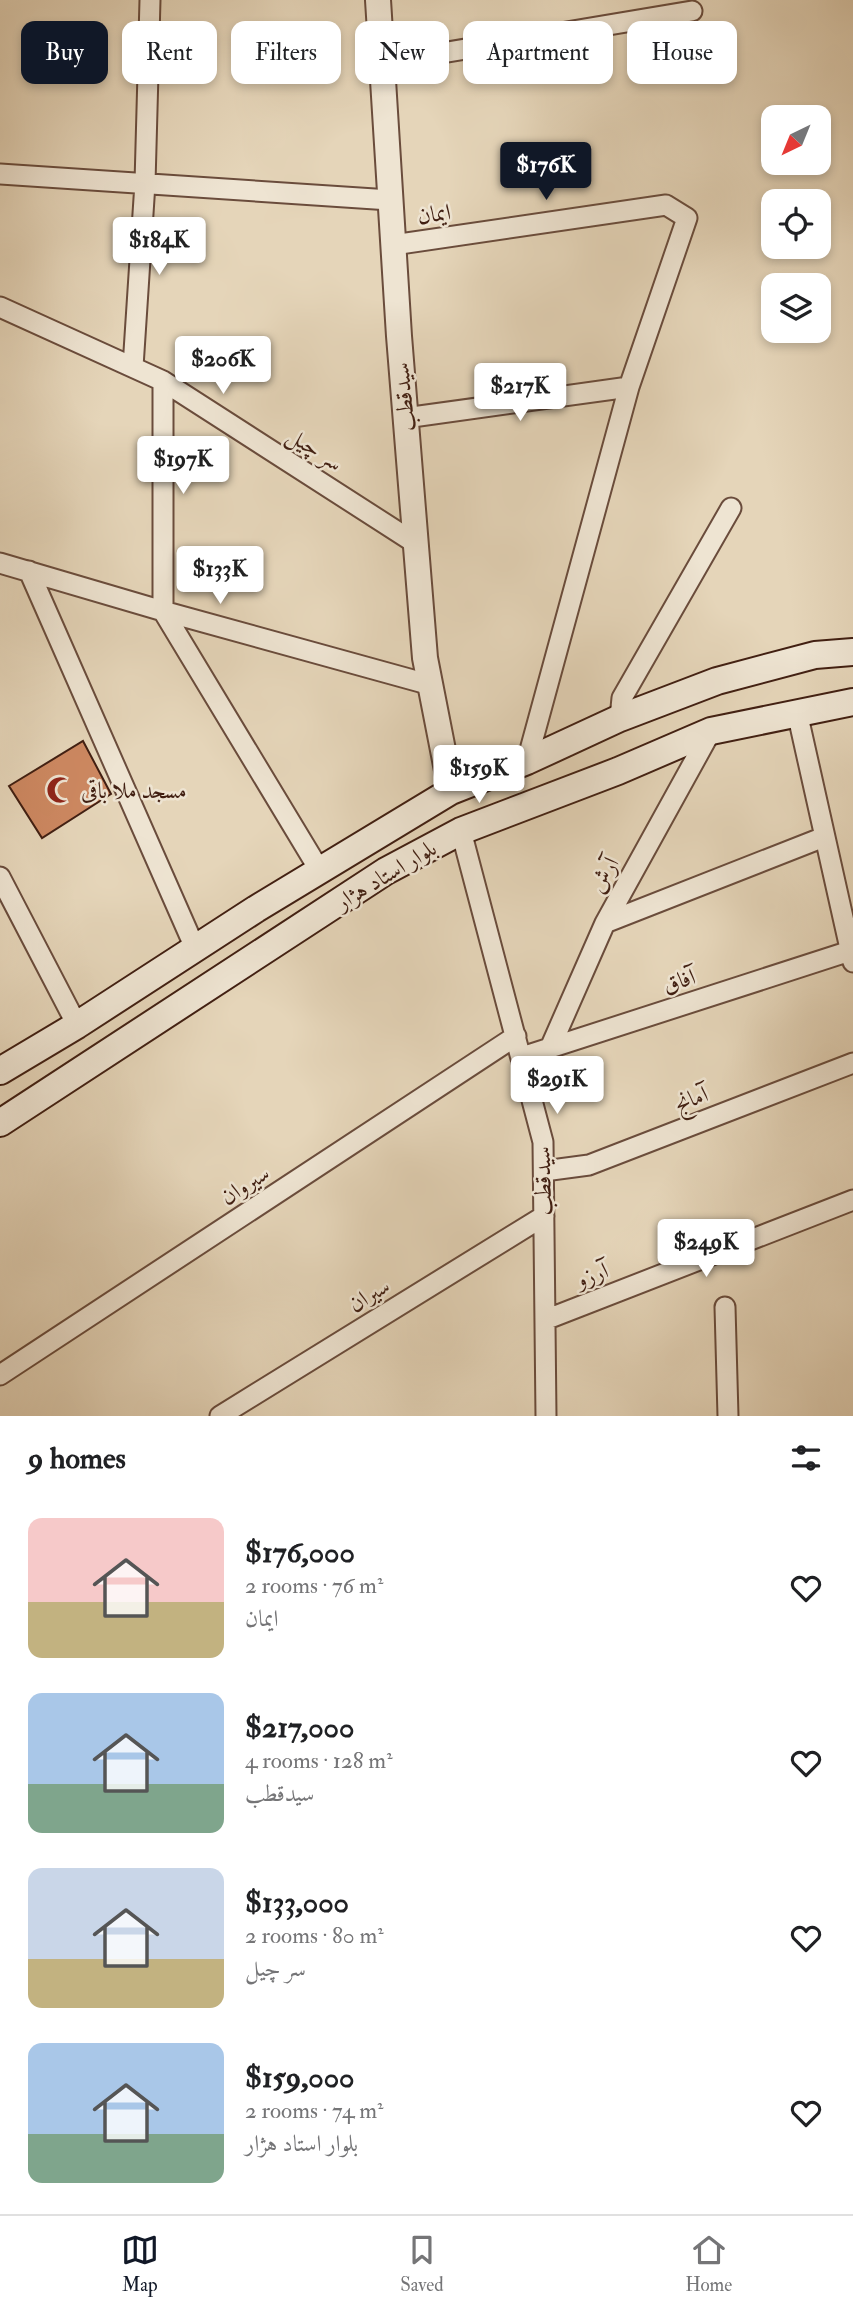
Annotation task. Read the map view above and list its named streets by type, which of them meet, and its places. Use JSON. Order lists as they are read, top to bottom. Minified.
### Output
{"streets":{"main road":["بلوار استاد هژار"],"street":["ایمان","سیدقطب","سر چیل","آرش","آفاق","آمانج","سیروان","آرزو","سیران"]},"crossings":[["ایمان","سیدقطب"],["سیدقطب","سر چیل"],["سیدقطب","بلوار استاد هژار"],["سیدقطب","آفاق"],["سیدقطب","آمانج"],["سیدقطب","سیروان"],["سیدقطب","آرزو"],["سیدقطب","سیران"],["بلوار استاد هژار","آرش"],["آرش","آفاق"]],"places":{"mosque":["مسجد ملا باقی"]},"north":"bottom left","page":{"chip":["Buy","Rent","Filters","New","Apartment","House"],"price":["$176K","$184K","$206K","$217K","$197K","$133K","$159K","$291K","$249K"],"heading":"9 homes","list":[{"name":"$176,000","note":"2 rooms · 76 m² · ایمان"},{"name":"$217,000","note":"4 rooms · 128 m² · سیدقطب"},{"name":"$133,000","note":"2 rooms · 80 m² · سر چیل"},{"name":"$159,000","note":"2 rooms · 74 m² · بلوار استاد هژار"}],"tabs":["Map","Saved","Home"]}}
